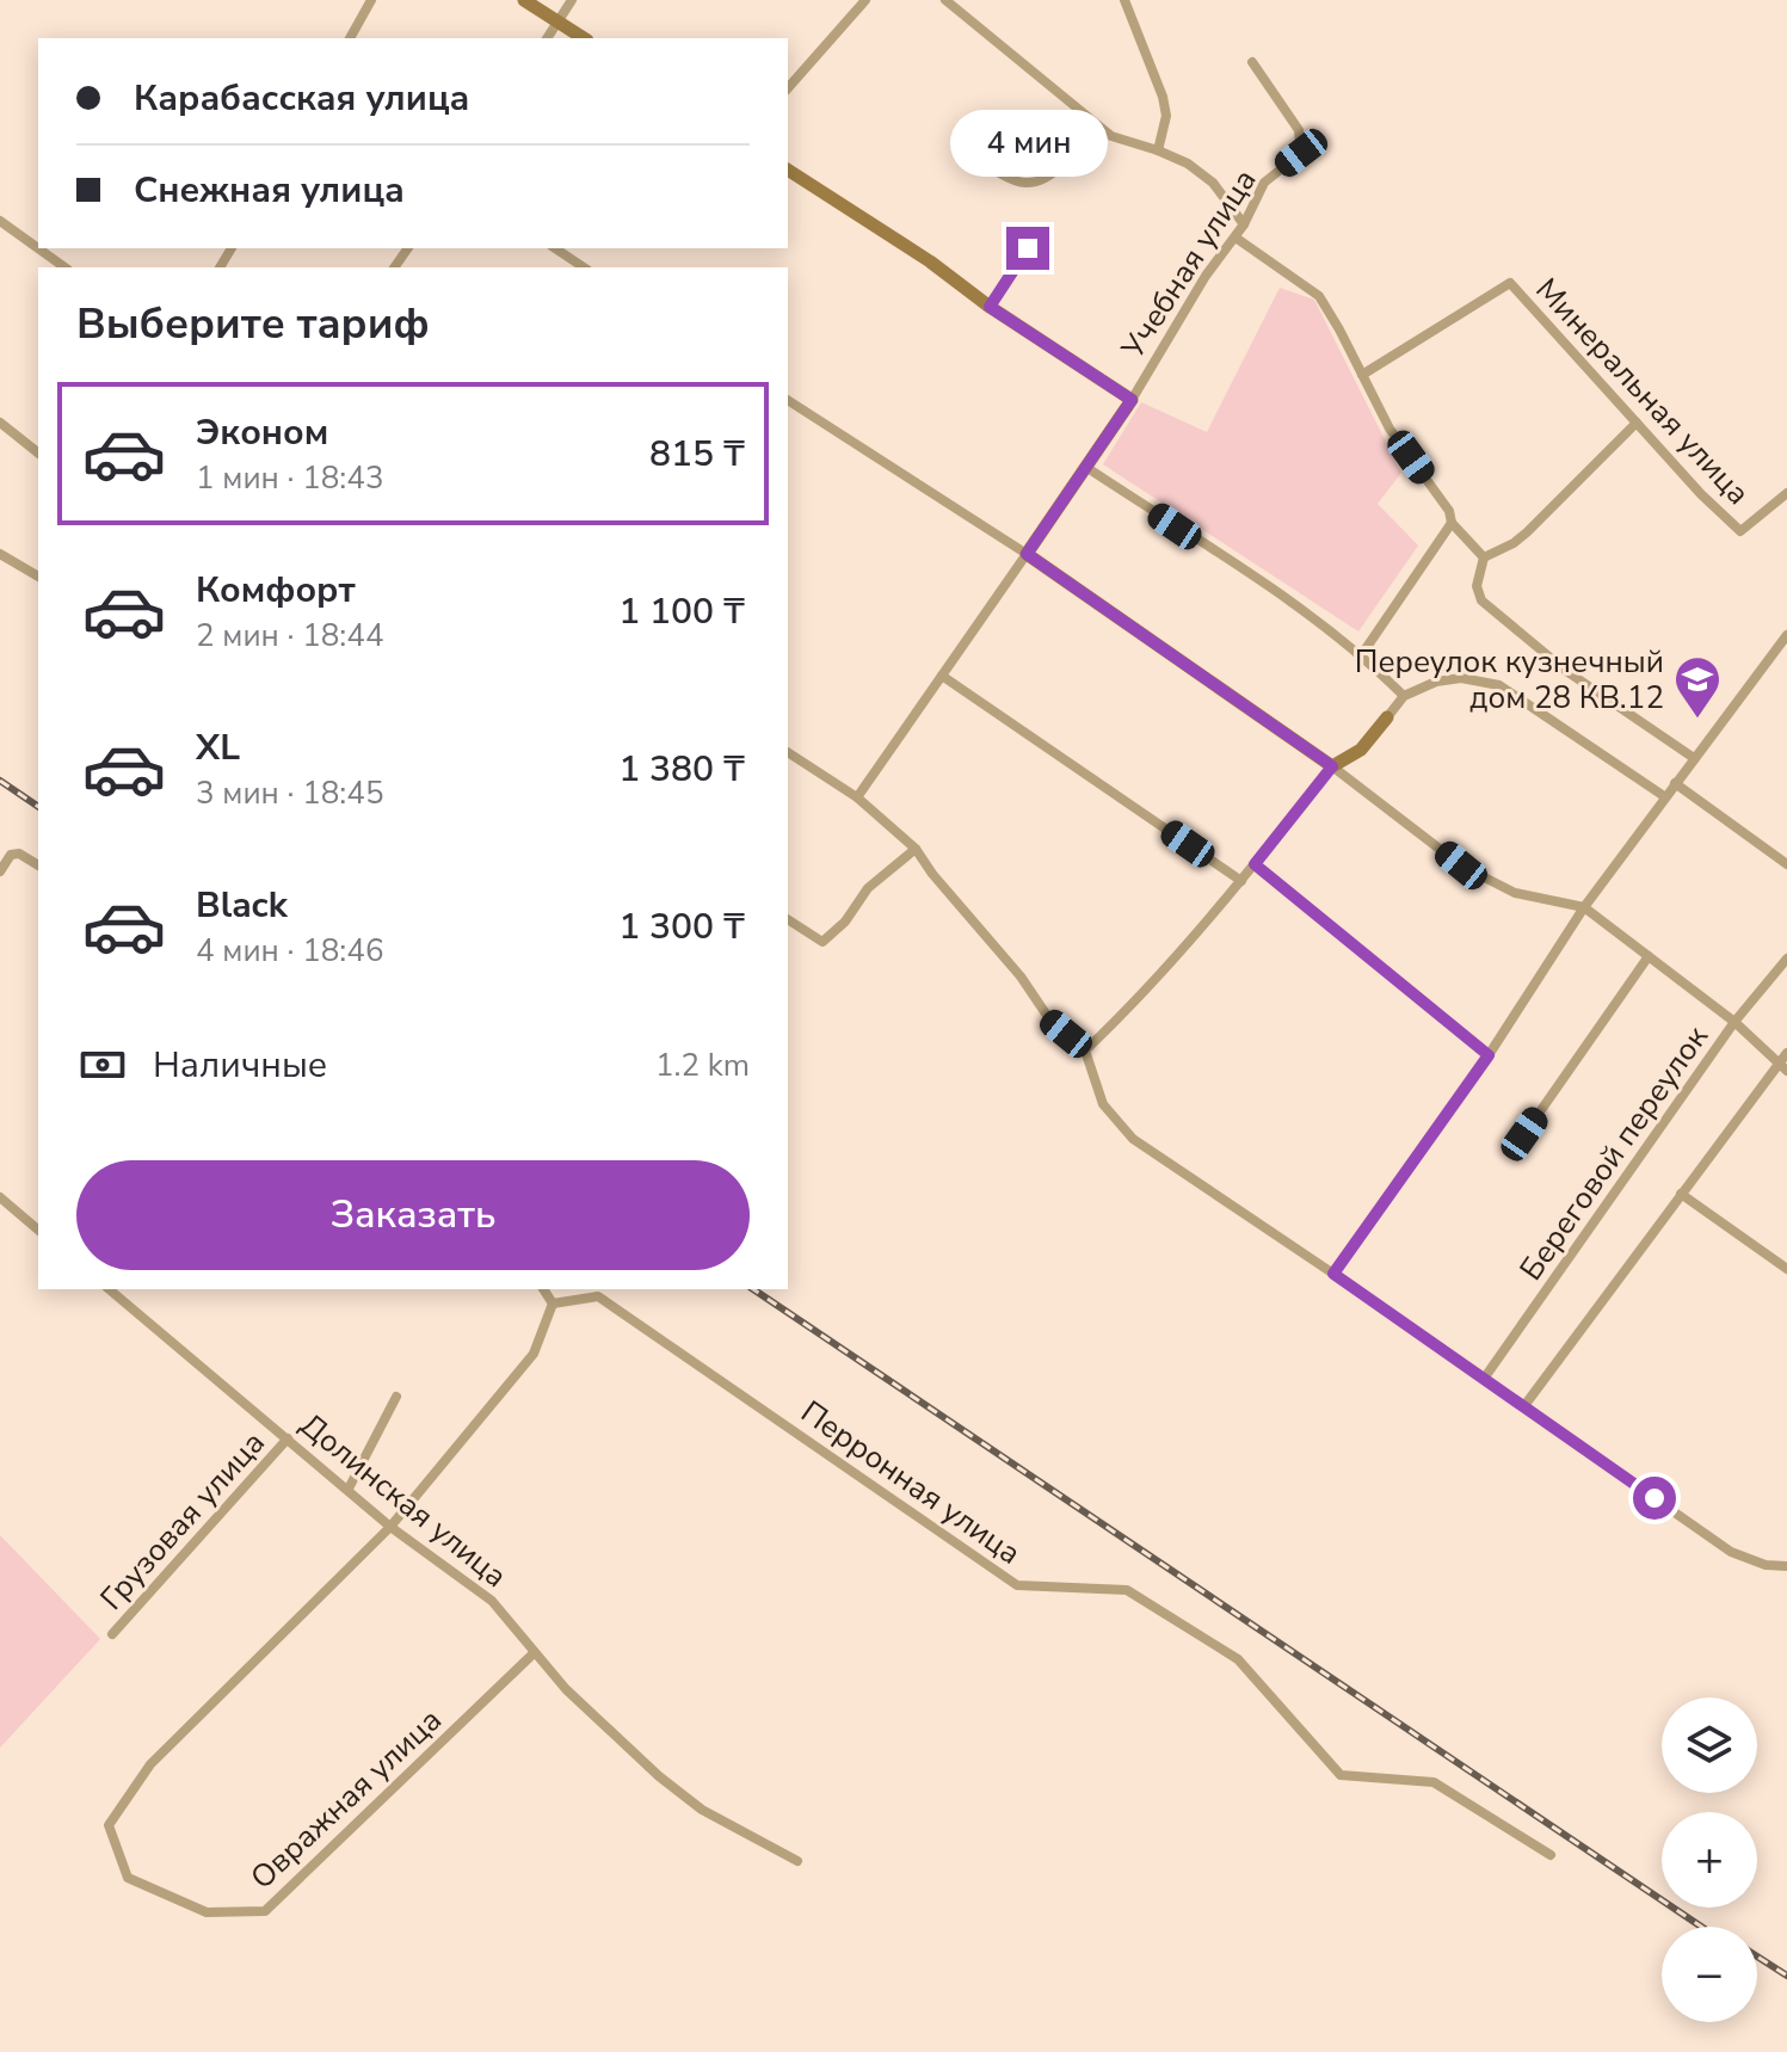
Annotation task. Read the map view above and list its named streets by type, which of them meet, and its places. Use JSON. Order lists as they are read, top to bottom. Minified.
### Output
{"streets":{"street":["Учебная улица","Минеральная улица","Береговой переулок","Перронная улица","Долинская улица","Грузовая улица","Овражная улица"]},"crossings":[["Долинская улица","Грузовая улица"],["Долинская улица","Овражная улица"]],"places":{"school or university":["Переулок кузнечный дом 28 КВ.12"]},"page":{"banner":["Карабасская улица","Снежная улица"],"bubble":"4 мин","heading":"Выберите тариф","list":[{"name":"Эконом","note":"1 мин · 18:43","value":"815 ₸"},{"name":"Комфорт","note":"2 мин · 18:44","value":"1 100 ₸"},{"name":"XL","note":"3 мин · 18:45","value":"1 380 ₸"},{"name":"Black","note":"4 мин · 18:46","value":"1 300 ₸"}],"pay":["Наличные","1.2 km"],"buttons":"Заказать","map_buttons":["+","−"]}}
